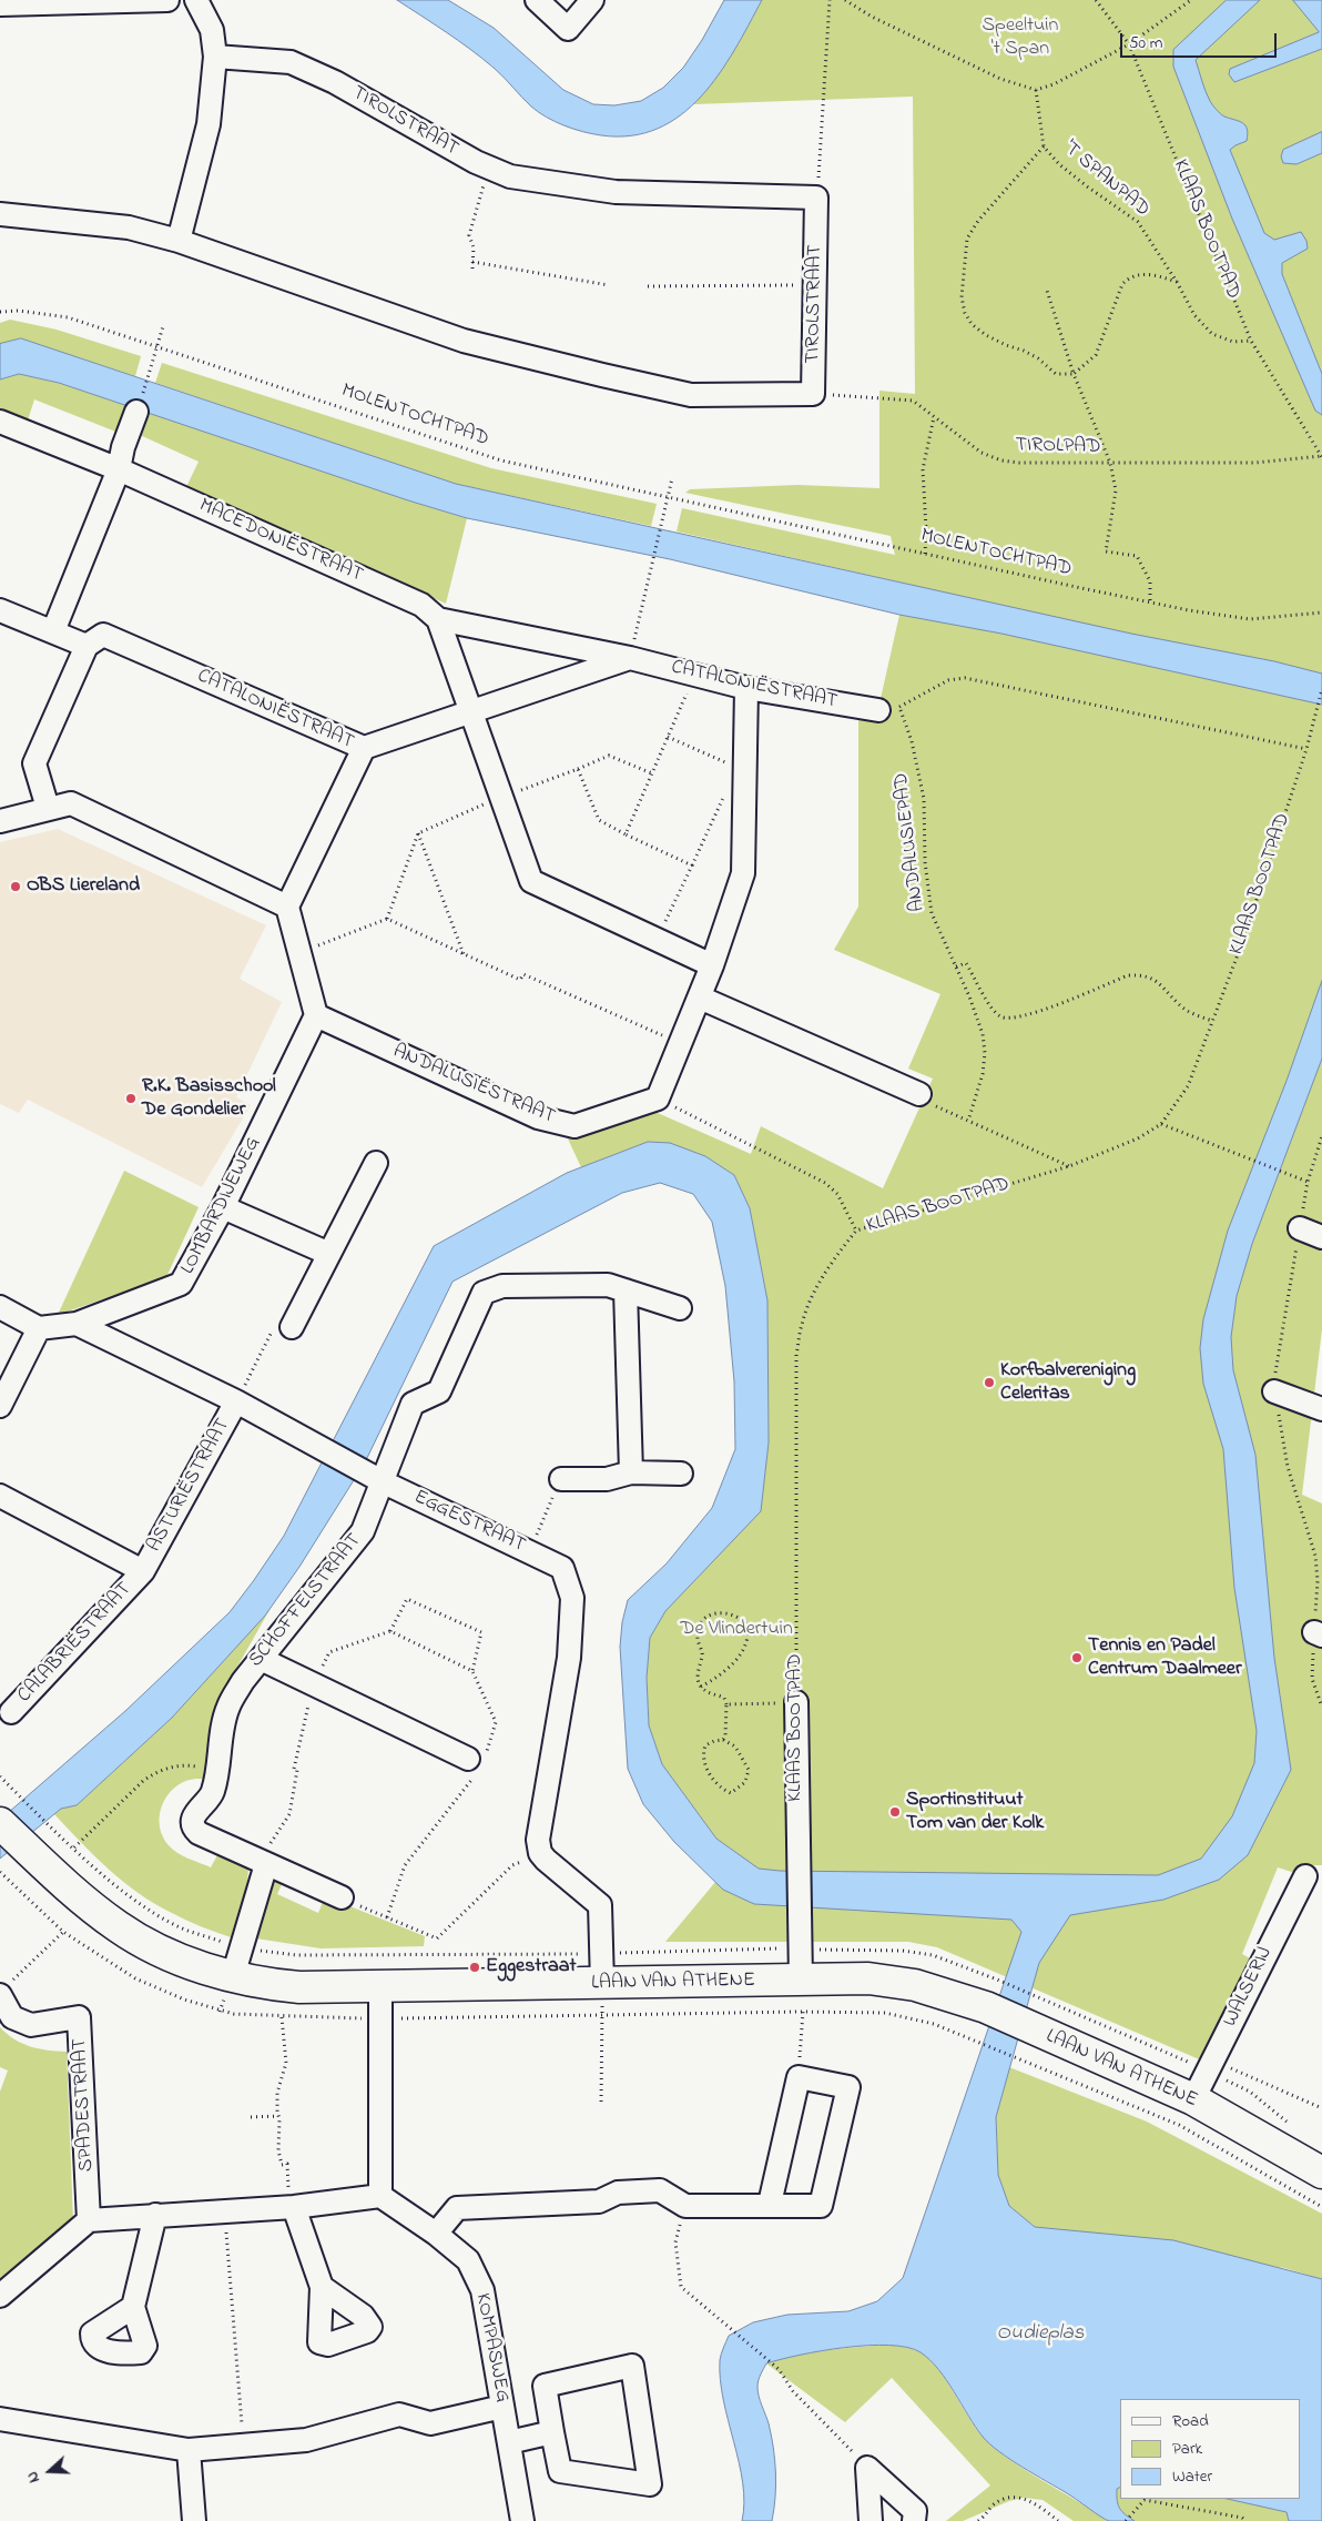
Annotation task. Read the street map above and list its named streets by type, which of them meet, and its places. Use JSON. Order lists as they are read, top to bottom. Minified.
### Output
{"streets":{"street":["TIROLSTRAAT","KLAAS BOOTPAD","MACEDONIËSTRAAT","CATALONIËSTRAAT","ANDALUSIËSTRAAT","LOMBARDIJEWEG","ASTURIËSTRAAT","EGGESTRAAT","SCHOFFELSTRAAT","CALABRIËSTRAAT","LAAN VAN ATHENE","WALSERIJ","SPADESTRAAT","KOMPASWEG"],"path":["'T SPANPAD","MOLENTOCHTPAD","TIROLPAD","ANDALUSIEPAD"]},"crossings":[["TIROLSTRAAT","TIROLPAD"],["'T SPANPAD","KLAAS BOOTPAD"],["KLAAS BOOTPAD","TIROLPAD"],["KLAAS BOOTPAD","ANDALUSIEPAD"],["KLAAS BOOTPAD","LAAN VAN ATHENE"],["MACEDONIËSTRAAT","CATALONIËSTRAAT"],["ANDALUSIËSTRAAT","LOMBARDIJEWEG"],["LOMBARDIJEWEG","ASTURIËSTRAAT"],["ASTURIËSTRAAT","EGGESTRAAT"],["ASTURIËSTRAAT","SCHOFFELSTRAAT"],["ASTURIËSTRAAT","CALABRIËSTRAAT"],["EGGESTRAAT","SCHOFFELSTRAAT"],["LAAN VAN ATHENE","WALSERIJ"]],"water":["Oudieplas"],"parks":["Speeltuin 't Span","De Vlindertuin"],"places":["OBS Liereland","R.K. Basisschool De Gondelier","Korfbalvereniging Celeritas","Tennis en Padel Centrum Daalmeer","Sportinstituut Tom van der Kolk","Eggestraat"],"legend":["Road","Park","Water"],"scale_bar":"50 m","north":"left"}
